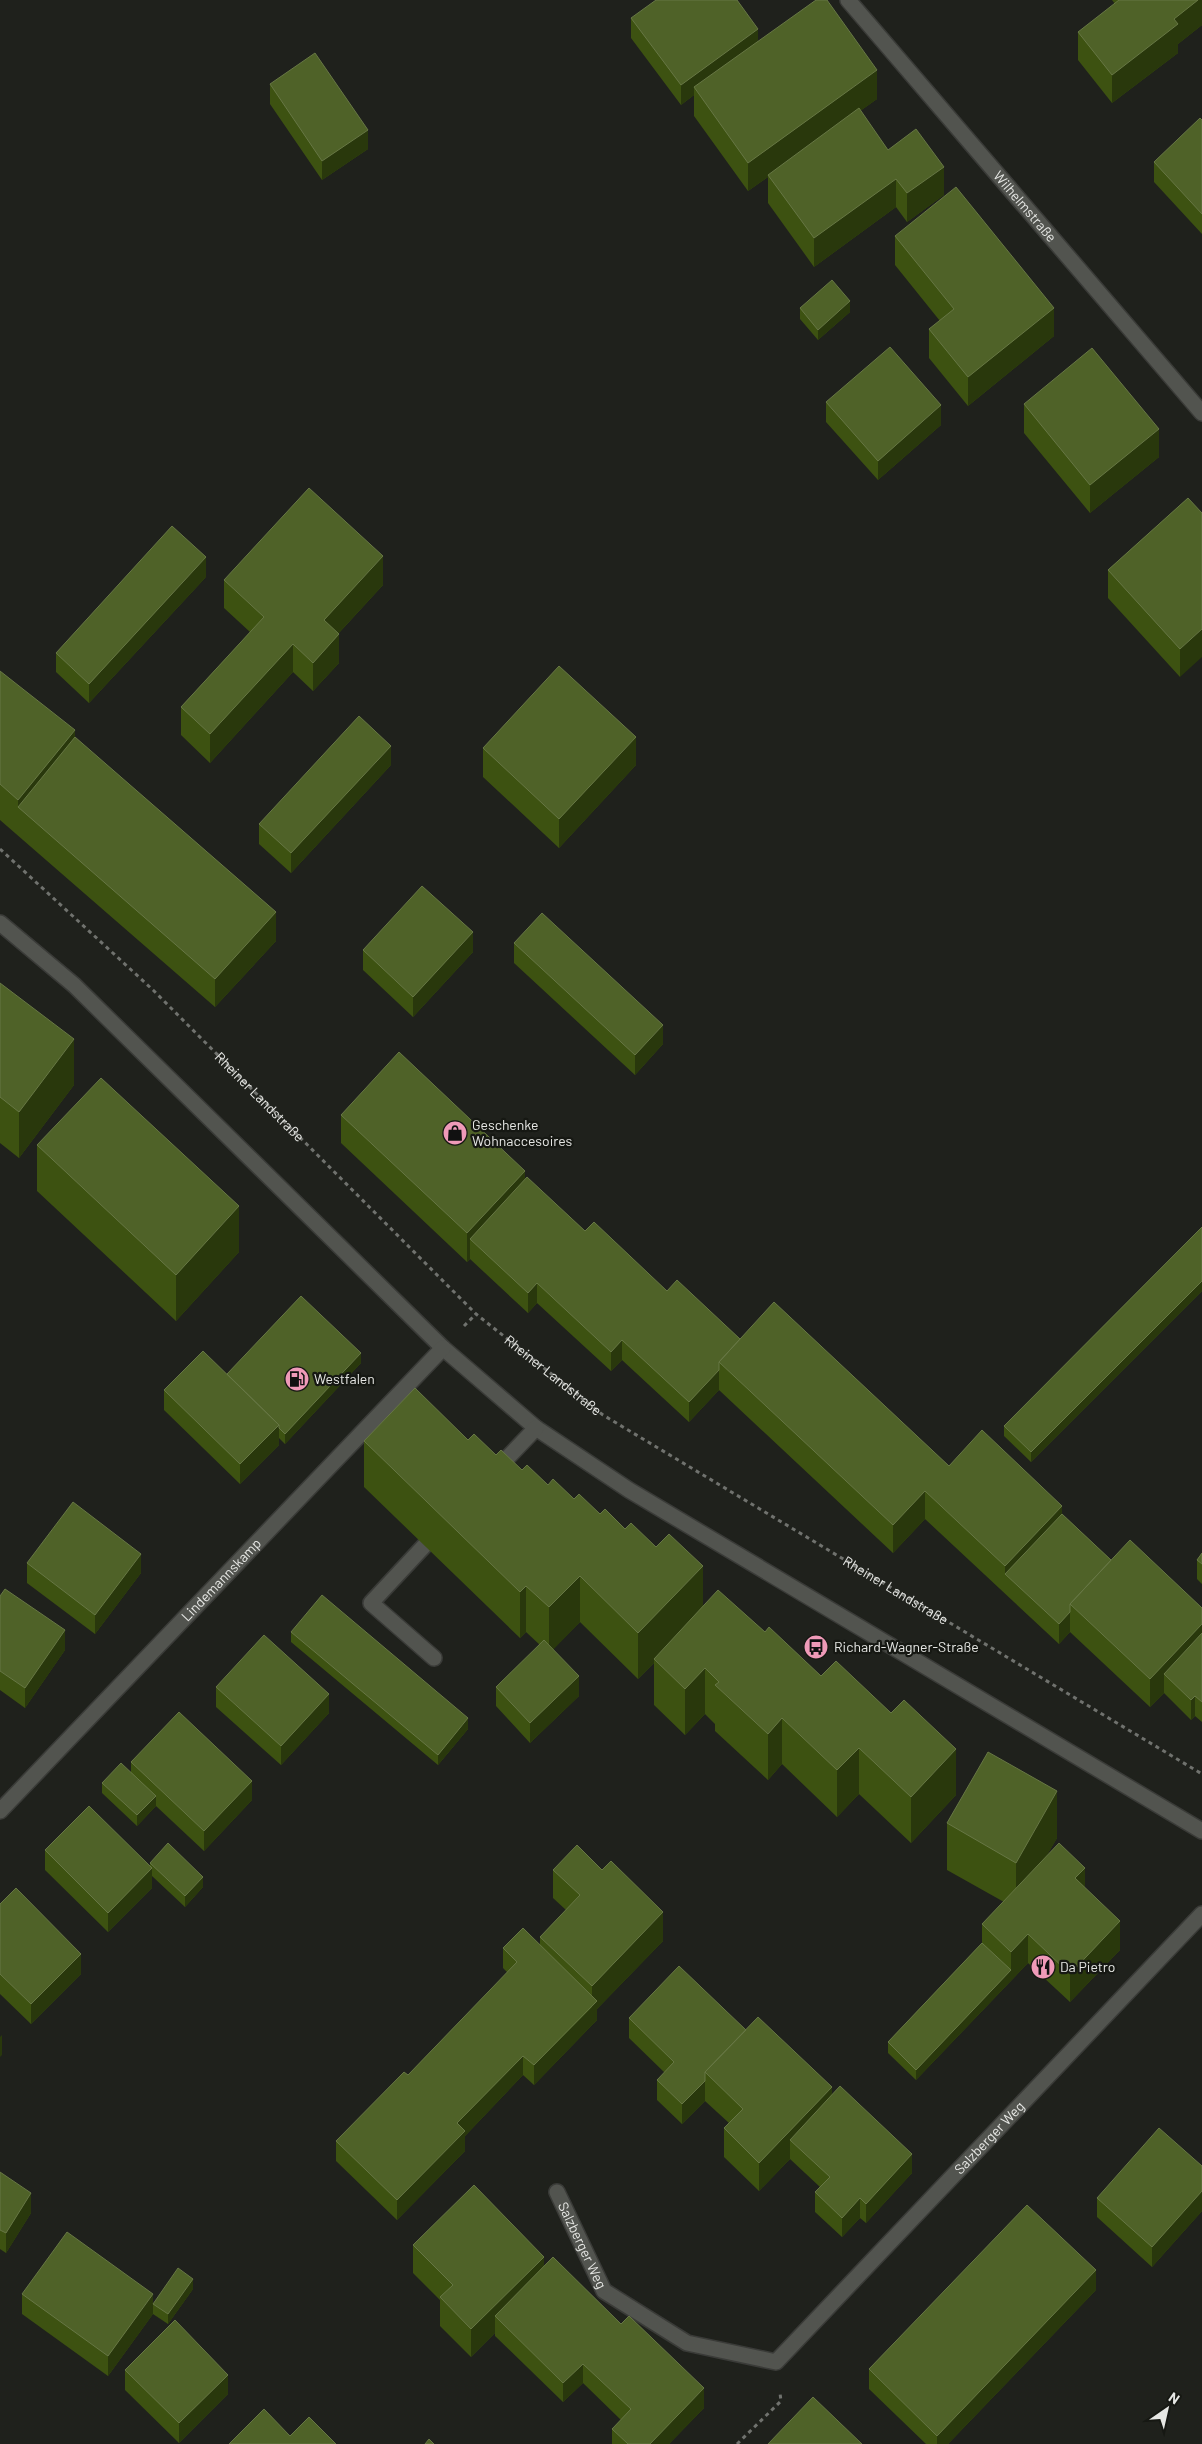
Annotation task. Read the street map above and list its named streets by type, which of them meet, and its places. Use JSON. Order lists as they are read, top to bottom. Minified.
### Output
{"streets":{"street":["Wilhelmstraße","Lindemannskamp","Salzberger Weg"],"path":["Rheiner Landstraße"]},"places":{"shop":["Geschenke Wohnaccesoires"],"fuel station":["Westfalen"],"bus stop":["Richard-Wagner-Straße"],"restaurant":["Da Pietro"]},"north":"top right"}
